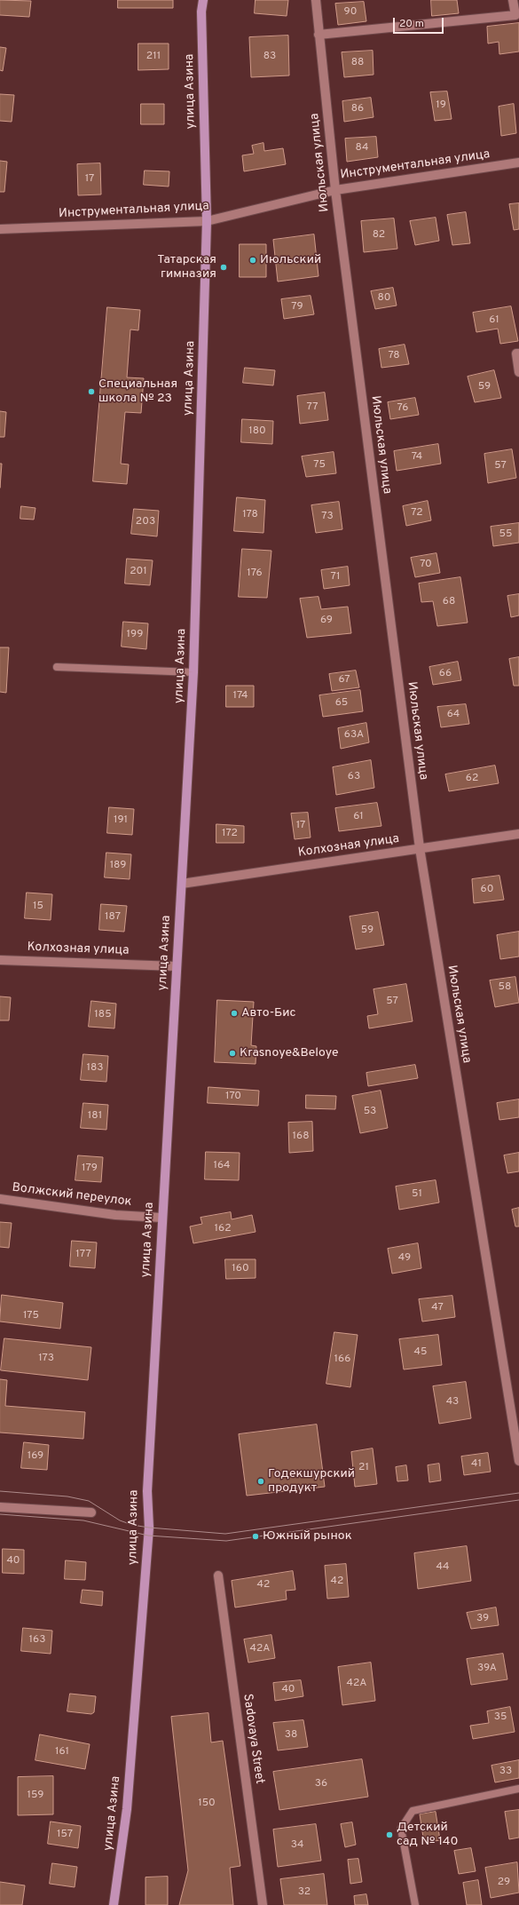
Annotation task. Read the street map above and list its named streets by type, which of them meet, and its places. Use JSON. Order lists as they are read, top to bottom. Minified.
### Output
{"streets":{"main road":["улица Азина"],"street":["Июльская улица","Инструментальная улица","Колхозная улица","Волжский переулок","Sadovaya Street"]},"crossings":[["улица Азина","Инструментальная улица"],["улица Азина","Колхозная улица"],["улица Азина","Волжский переулок"],["Июльская улица","Инструментальная улица"],["Июльская улица","Колхозная улица"]],"places":["Июльский","Татарская гимназия","Специальная школа № 23","Авто-Бис","Krasnoye&Beloye","Годекшурский продукт","Южный рынок","Детский сад № 140"],"house_numbers":["90","211","83","88","19","86","84","17","82","80","79","61","78","59","77","76","180","74","75","57","72","178","73","203","55","70","201","176","71","68","69","199","66","67","174","65","64","63А","63","62","61","191","17","172","189","60","15","187","59","58","57","185","183","170","53","181","168","164","179","51","162","177","49","160","47","175","45","173","166","43","169","41","21","40","44","42","42","39","163","42А","39А","42А","40","35","38","161","33","36","159","150","157","34","29","32"],"scale_bar":"20 m"}
